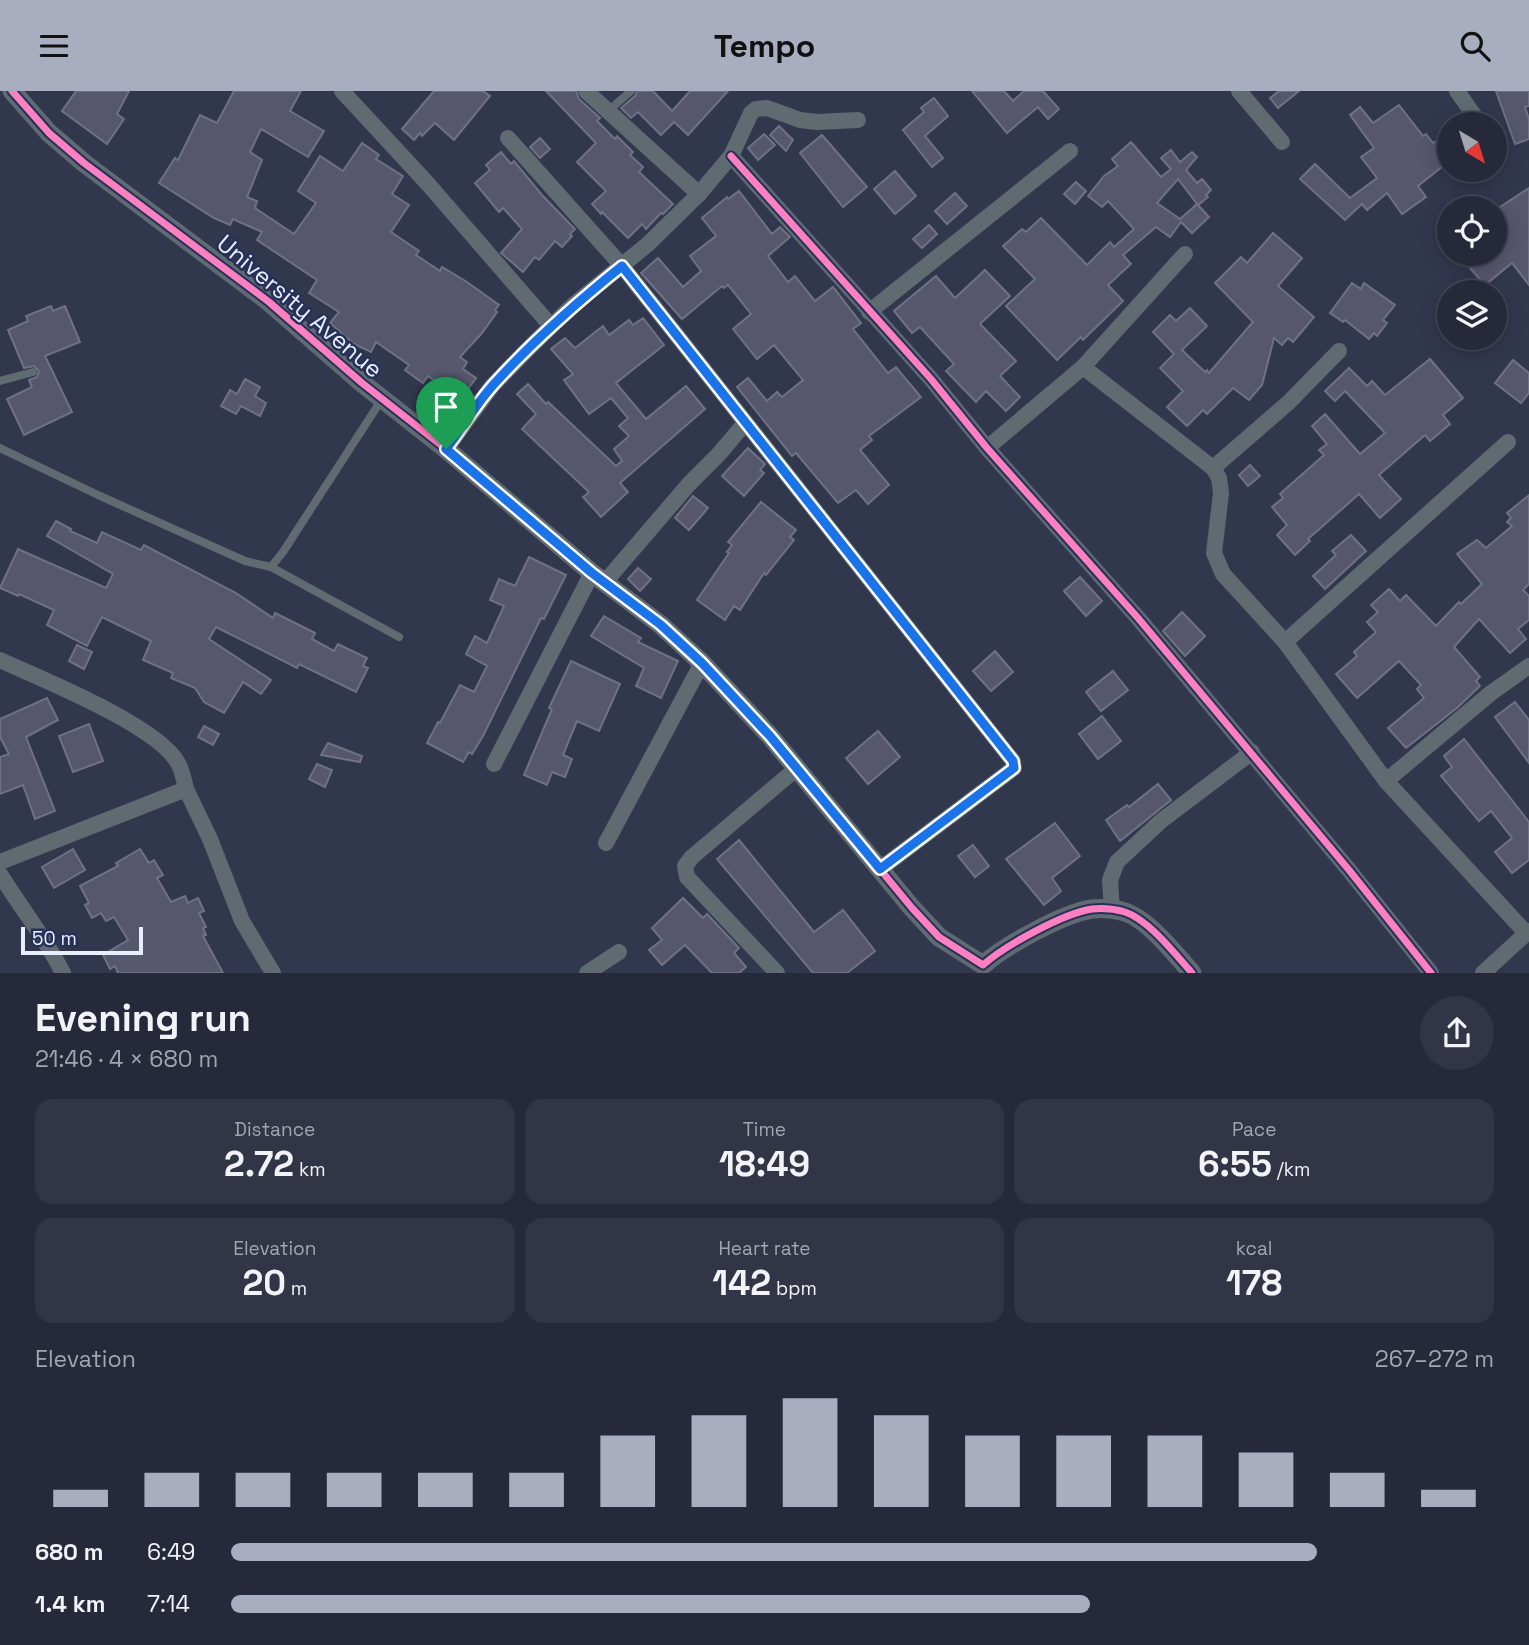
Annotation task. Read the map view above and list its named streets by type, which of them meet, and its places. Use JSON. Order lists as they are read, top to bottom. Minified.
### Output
{"streets":{"street":["University Avenue"]},"scale_bar":"50 m","north":"bottom right","page":{"header":"Tempo","scale":"50 m","heading":["Evening run","21:46 · 4 × 680 m"],"stats":[["Distance","2.72 km"],["Time","18:49"],["Pace","6:55 /km"],["Elevation","20 m"],["Heart rate","142 bpm"],["kcal","178"]],"chart":["Elevation","267–272 m"],"list":[{"name":"680 m","note":"6:49"},{"name":"1.4 km","note":"7:14"}]}}
